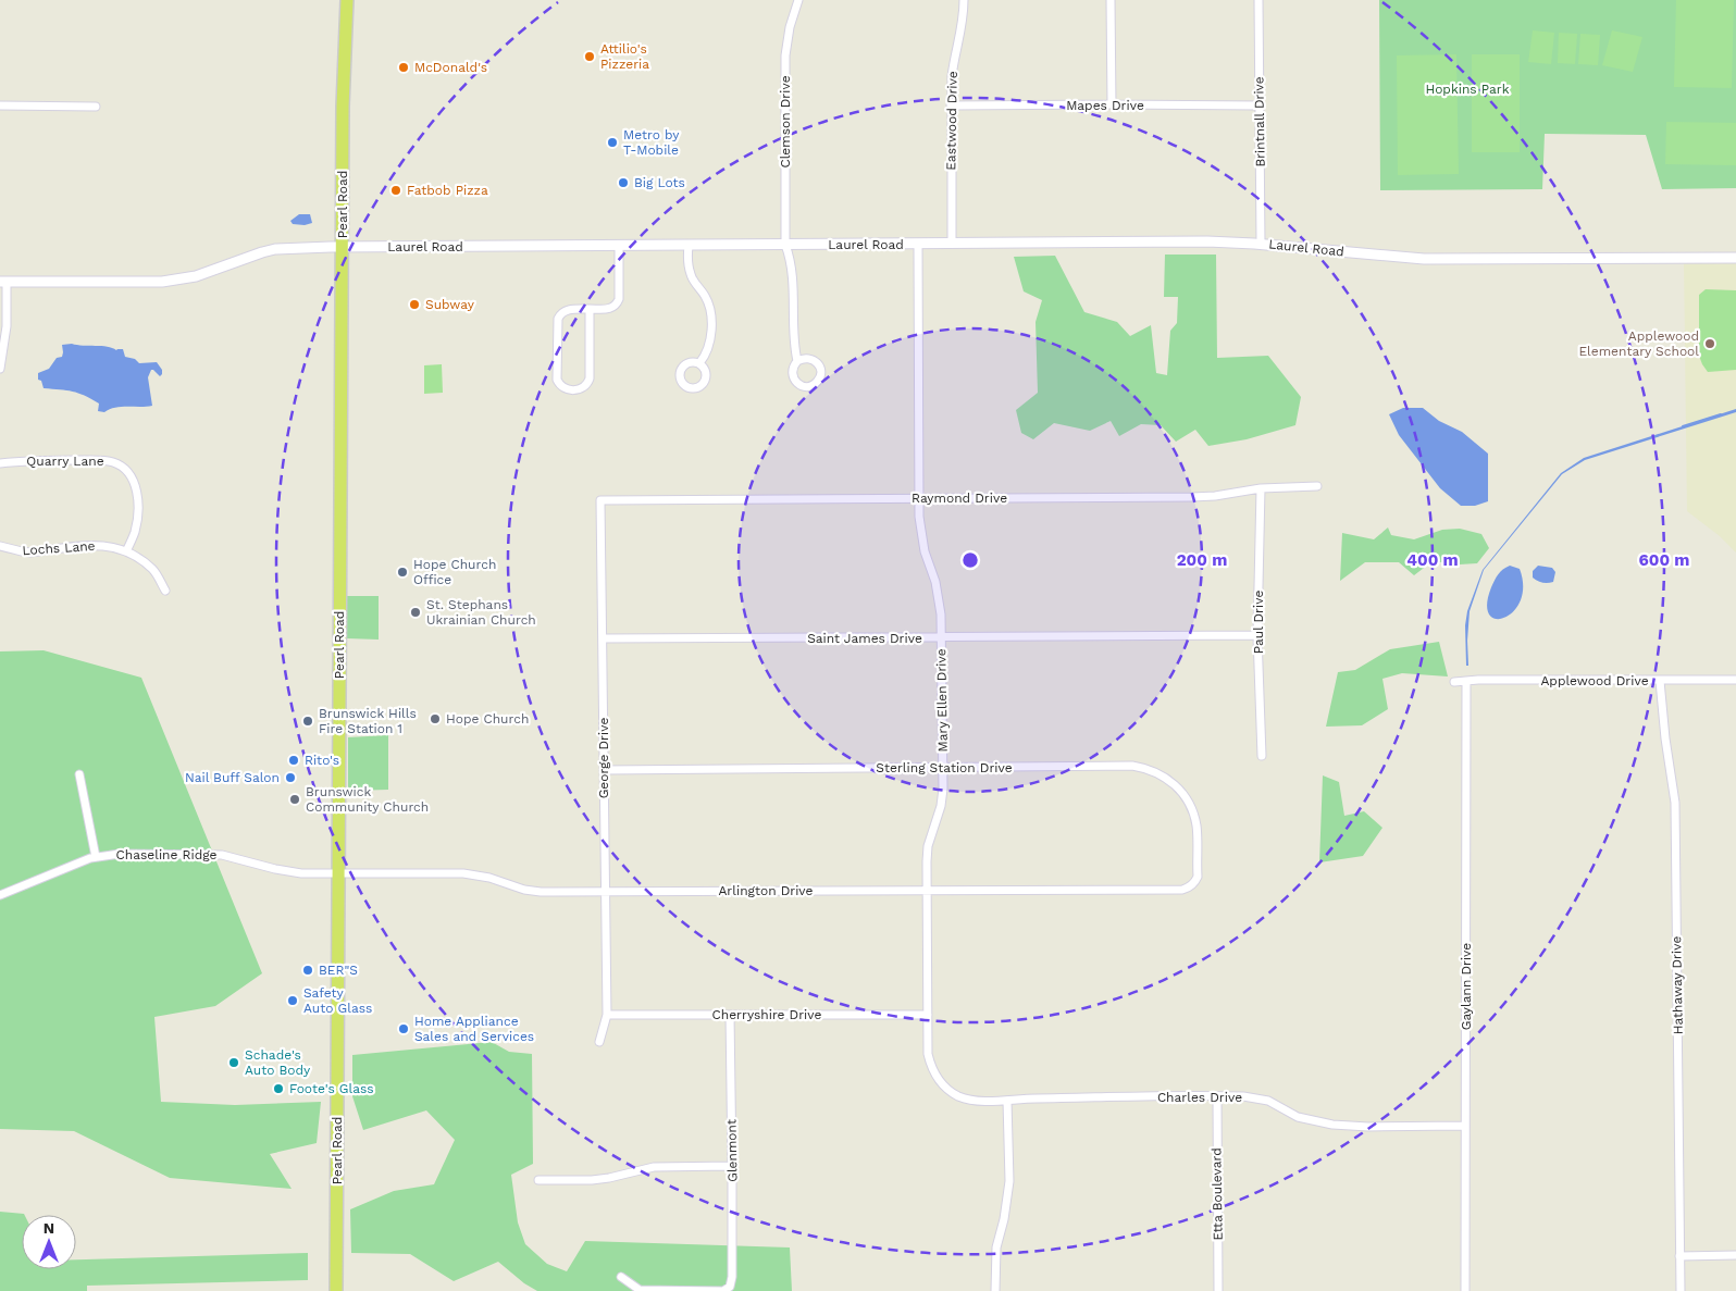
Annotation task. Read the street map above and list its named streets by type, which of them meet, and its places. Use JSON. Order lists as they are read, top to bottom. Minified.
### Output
{"streets":{"main road":["Pearl Road"],"street":["Mapes Drive","Eastwood Drive","Clemson Drive","Brintnall Drive","Laurel Road","Quarry Lane","Raymond Drive","Lochs Lane","Paul Drive","Saint James Drive","Applewood Drive","Mary Ellen Drive","George Drive","Sterling Station Drive","Chaseline Ridge","Arlington Drive","Hathaway Drive","Gaylann Drive","Cherryshire Drive","Charles Drive","Glenmont","Etta Boulevard"]},"crossings":[["Mapes Drive","Eastwood Drive"],["Mapes Drive","Brintnall Drive"],["Eastwood Drive","Laurel Road"],["Clemson Drive","Laurel Road"],["Brintnall Drive","Laurel Road"],["Pearl Road","Laurel Road"],["Pearl Road","Chaseline Ridge"],["Pearl Road","Arlington Drive"],["Laurel Road","Mary Ellen Drive"],["Quarry Lane","Lochs Lane"],["Raymond Drive","Paul Drive"],["Raymond Drive","Mary Ellen Drive"],["Raymond Drive","George Drive"],["Paul Drive","Saint James Drive"],["Saint James Drive","Mary Ellen Drive"],["Saint James Drive","George Drive"],["Applewood Drive","Hathaway Drive"],["Applewood Drive","Gaylann Drive"],["Mary Ellen Drive","Sterling Station Drive"],["Mary Ellen Drive","Arlington Drive"],["Mary Ellen Drive","Cherryshire Drive"],["Mary Ellen Drive","Charles Drive"],["George Drive","Sterling Station Drive"],["George Drive","Arlington Drive"],["George Drive","Cherryshire Drive"],["Sterling Station Drive","Arlington Drive"],["Chaseline Ridge","Arlington Drive"],["Gaylann Drive","Charles Drive"],["Cherryshire Drive","Glenmont"],["Charles Drive","Etta Boulevard"]],"parks":["Hopkins Park"],"places":["Attilio's Pizzeria","McDonald's","Metro by T-Mobile","Big Lots","Fatbob Pizza","Subway","Applewood Elementary School","Hope Church Office","St. Stephans Ukrainian Church","Hope Church","Brunswick Hills Fire Station 1","Rito's","Nail Buff Salon","Brunswick Community Church","BER\"S","Safety Auto Glass","Home Appliance Sales and Services","Schade's Auto Body","Foote's Glass"],"north":"top","rings":["200 m","400 m","600 m"]}
